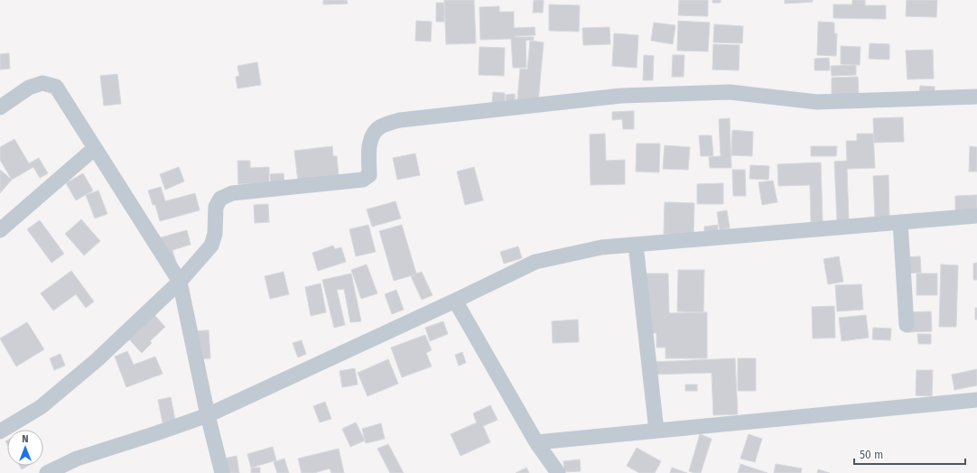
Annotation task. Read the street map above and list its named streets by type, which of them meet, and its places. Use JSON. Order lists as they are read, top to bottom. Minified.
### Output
{"scale_bar":"50 m","north":"top"}
